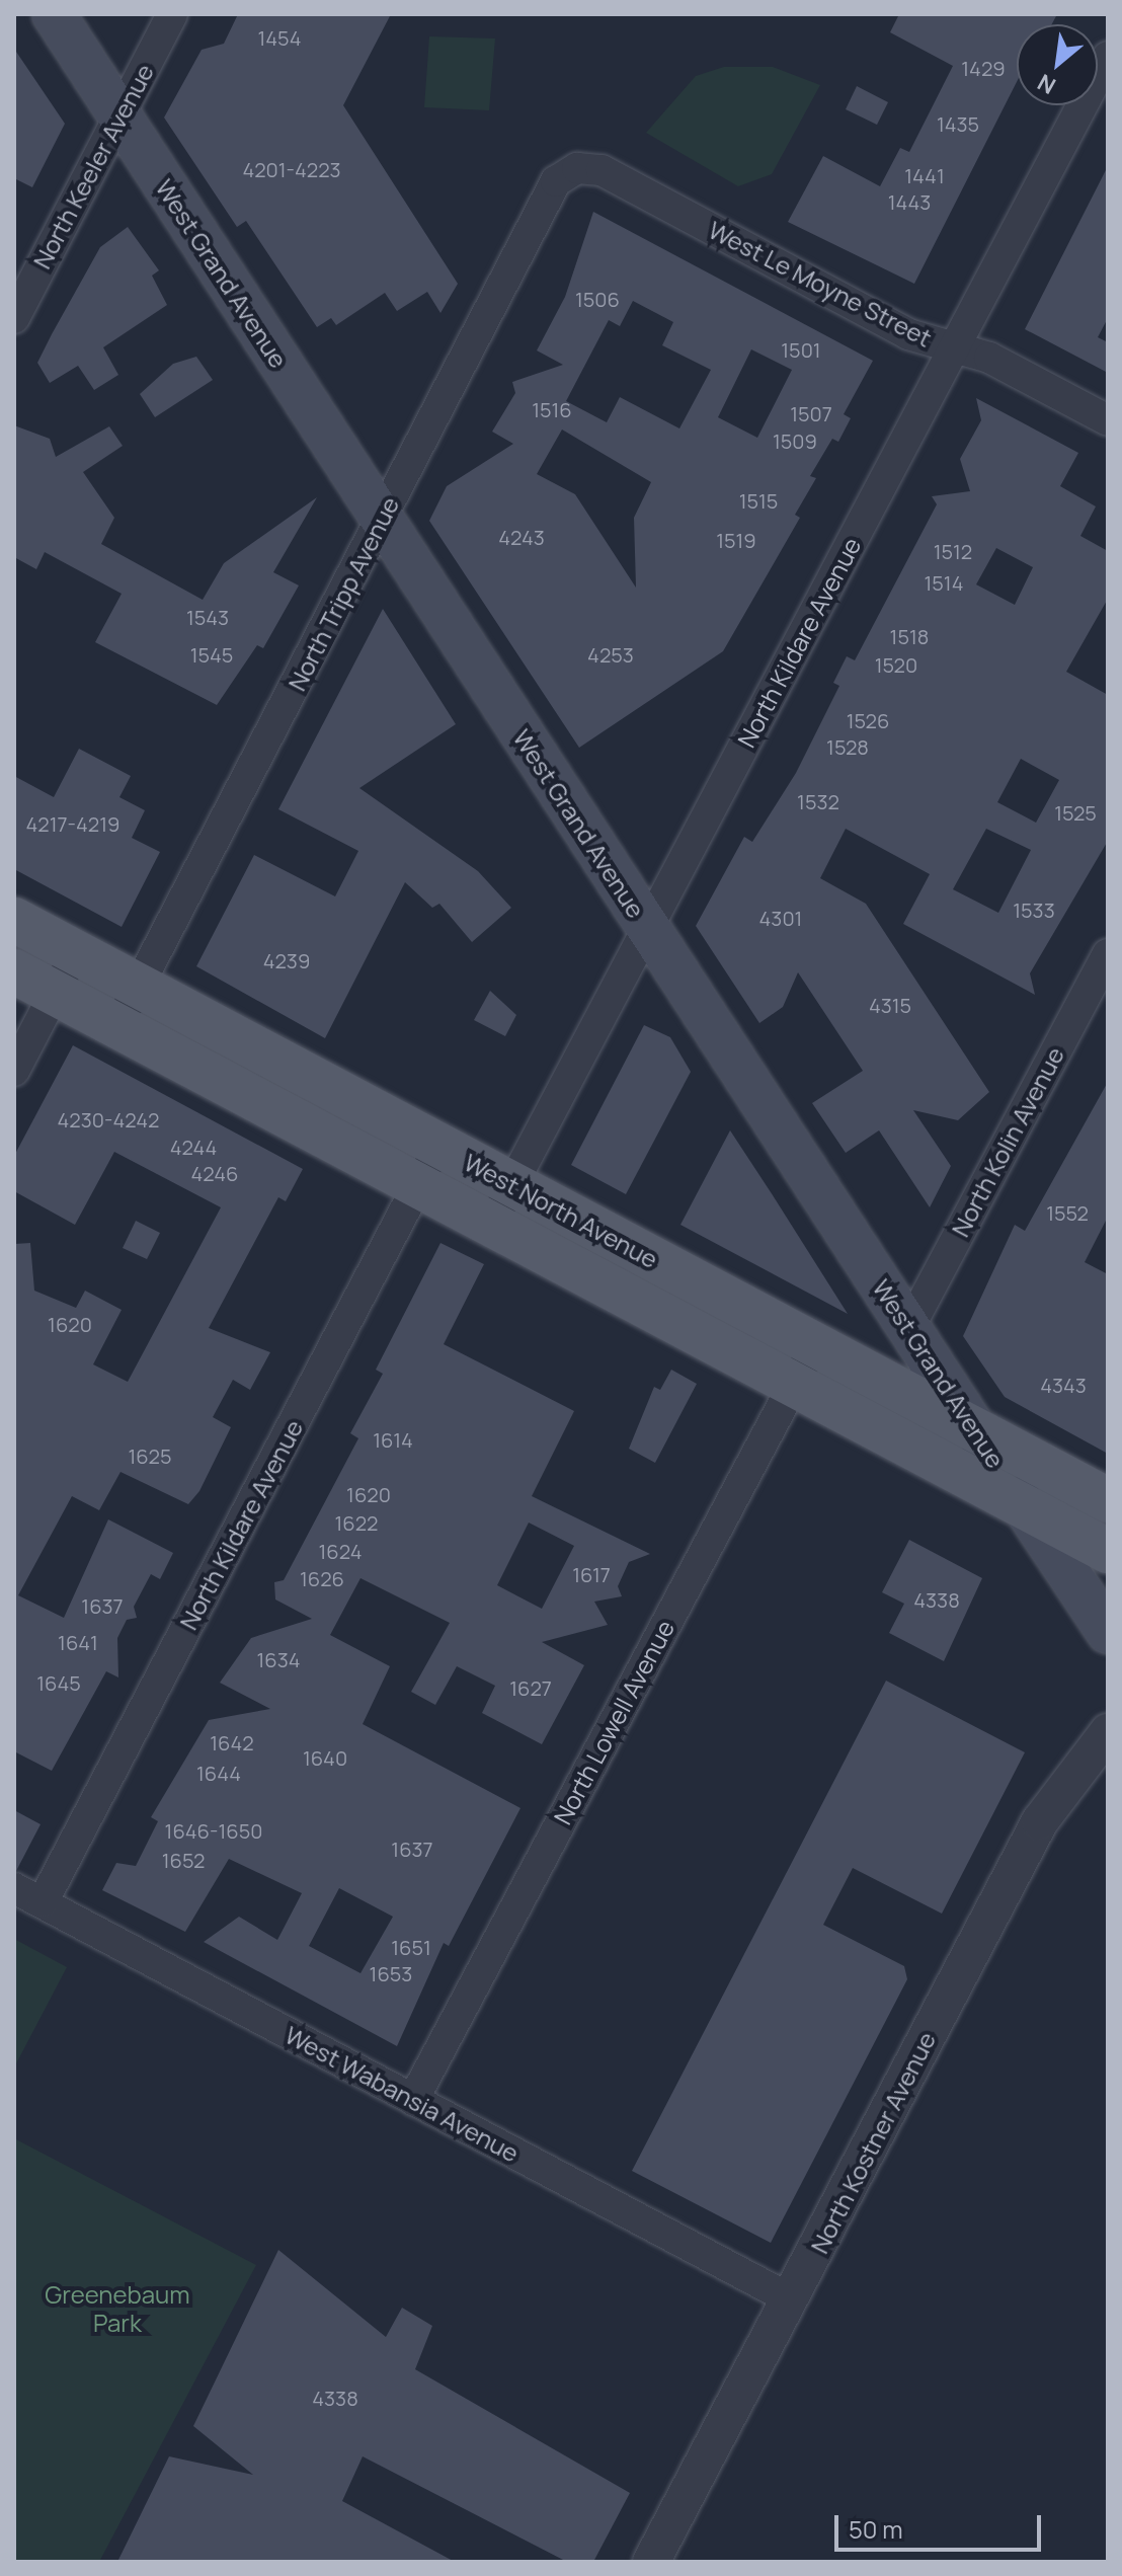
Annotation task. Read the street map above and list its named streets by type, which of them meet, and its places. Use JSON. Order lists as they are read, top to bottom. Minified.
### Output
{"streets":{"main road":["West Grand Avenue","West North Avenue"],"street":["North Keeler Avenue","West Le Moyne Street","North Tripp Avenue","North Kildare Avenue","North Kolin Avenue","North Lowell Avenue","West Wabansia Avenue","North Kostner Avenue"]},"crossings":[["North Keeler Avenue","West Grand Avenue"],["West Grand Avenue","North Tripp Avenue"],["West Grand Avenue","North Kildare Avenue"],["West Grand Avenue","North Kolin Avenue"],["West Grand Avenue","West North Avenue"],["West Le Moyne Street","North Tripp Avenue"],["West Le Moyne Street","North Kildare Avenue"],["North Tripp Avenue","West North Avenue"],["North Kildare Avenue","West North Avenue"],["North Kildare Avenue","West Wabansia Avenue"],["West North Avenue","North Lowell Avenue"],["North Lowell Avenue","West Wabansia Avenue"],["West Wabansia Avenue","North Kostner Avenue"]],"parks":["Greenebaum Park"],"house_numbers":["1454","1429","1435","4201-4223","1441","1443","1506","1501","1516","1507","1509","1515","4243","1519","1512","1514","1543","1518","1545","4253","1520","1526","1528","1532","1525","4217-4219","1533","4301","4239","4315","4230-4242","4244","4246","1552","1620","4343","1614","1625","1620","1622","1624","1617","1626","4338","1637","1641","1634","1645","1627","1642","1640","1644","1646-1650","1637","1652","1651","1653","4338"],"scale_bar":"50 m","north":"bottom left"}
